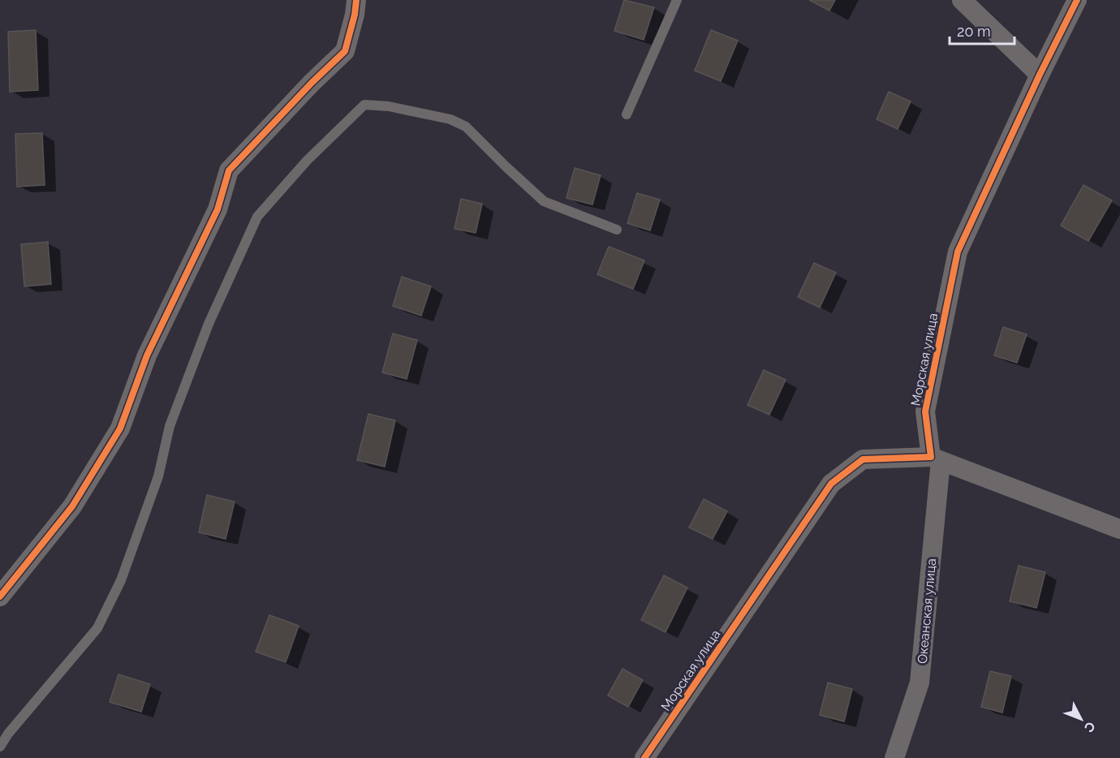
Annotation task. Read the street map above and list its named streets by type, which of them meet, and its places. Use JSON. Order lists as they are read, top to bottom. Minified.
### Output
{"streets":{"street":["Морская улица","Океанская улица"]},"crossings":[["Морская улица","Океанская улица"]],"scale_bar":"20 m","north":"bottom right"}
